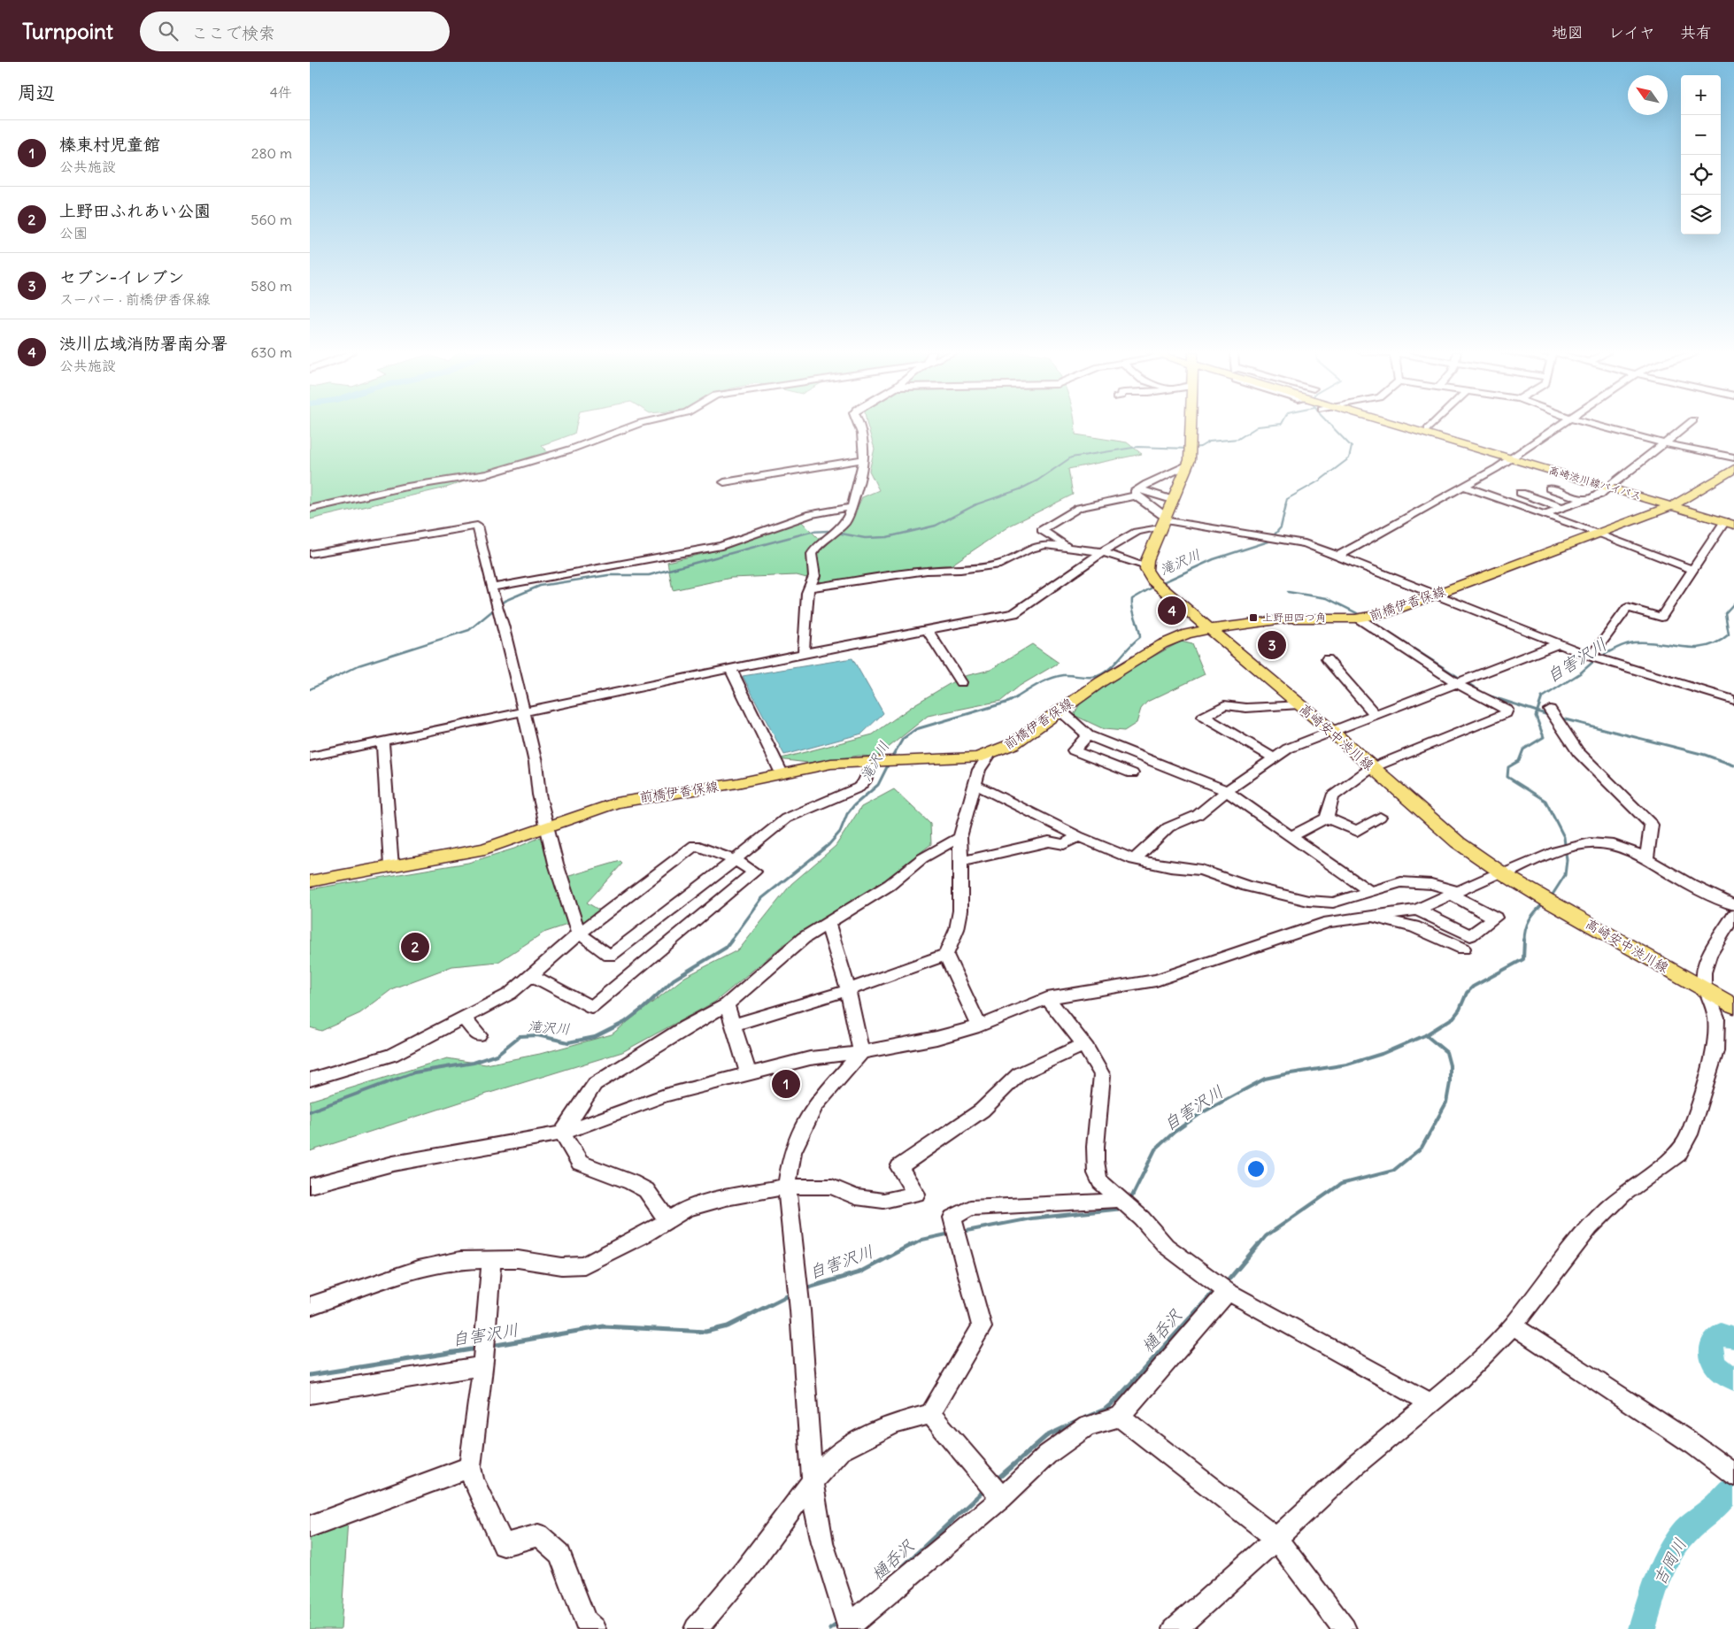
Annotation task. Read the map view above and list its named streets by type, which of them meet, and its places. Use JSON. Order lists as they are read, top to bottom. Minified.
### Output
{"streets":{"main road":["高崎渋川線バイパス","前橋伊香保線","高崎安中渋川線"]},"crossings":[["高崎渋川線バイパス","前橋伊香保線"],["前橋伊香保線","高崎安中渋川線"]],"water":["滝沢川","自害沢川","樋呑沢","吉岡川"],"places":{"transit":["上野田四つ角"]},"north":"top left","page":{"header":"Turnpoint","search":"ここで検索","nav":["地図","レイヤ","共有"],"heading":["周辺","4件"],"map_buttons":["+","−"],"list":[{"mark":"1","name":"榛東村児童館","note":"公共施設","value":"280 m"},{"mark":"2","name":"上野田ふれあい公園","note":"公園","value":"560 m"},{"mark":"3","name":"セブン-イレブン","note":"スーパー · 前橋伊香保線","value":"580 m"},{"mark":"4","name":"渋川広域消防署南分署","note":"公共施設","value":"630 m"}],"pins":["4","3","2","1"]}}
